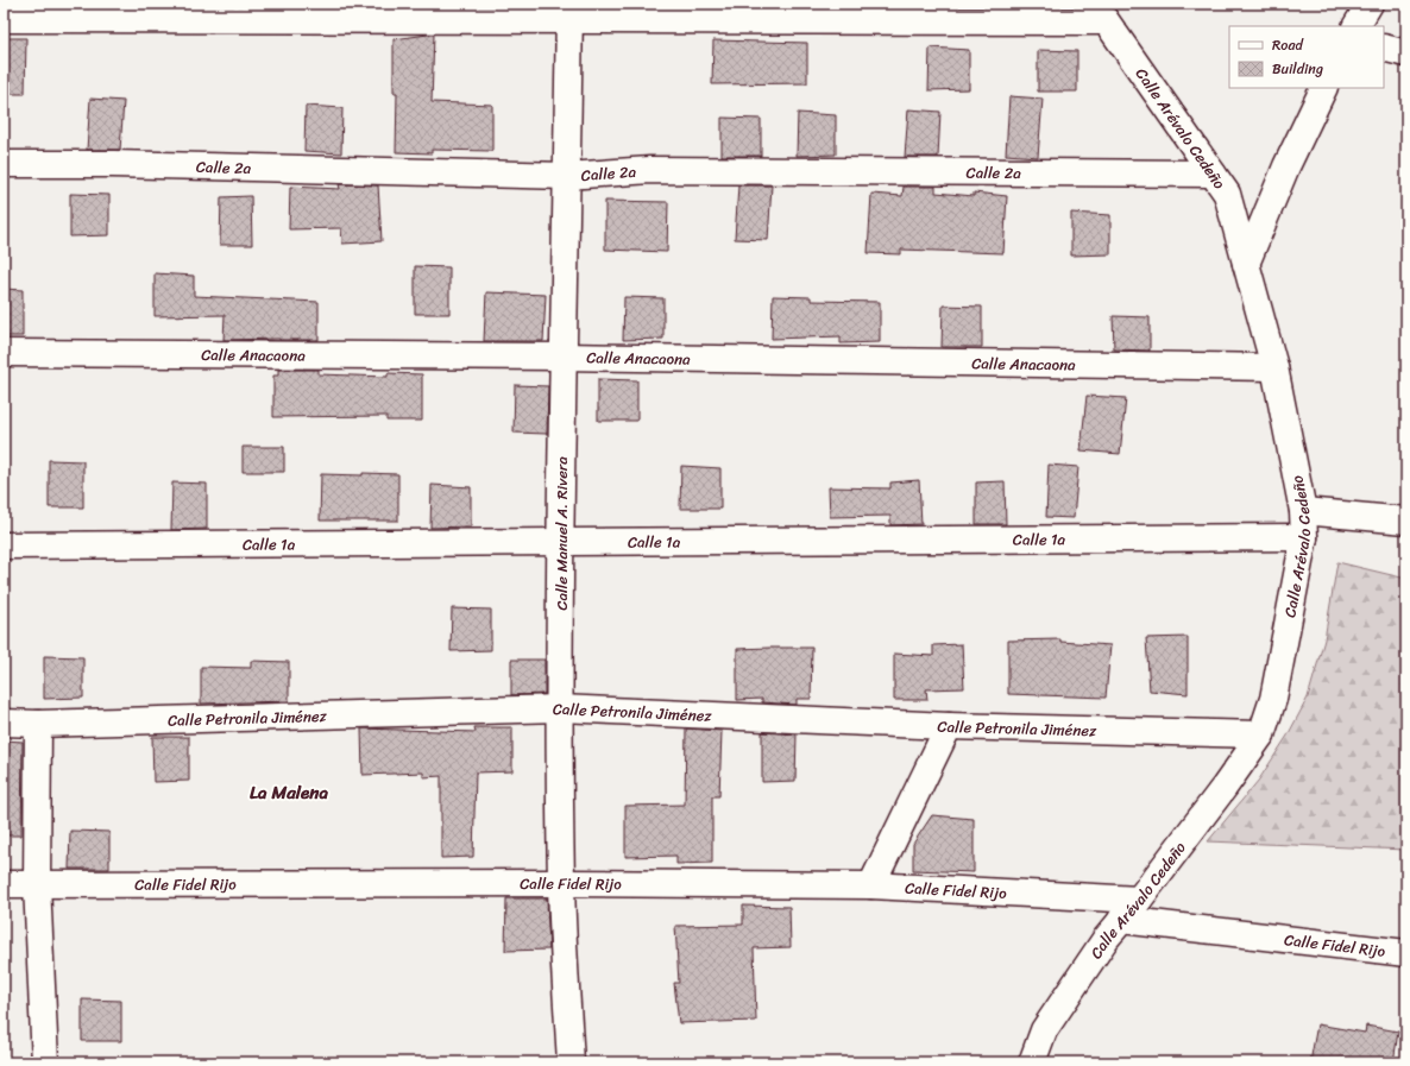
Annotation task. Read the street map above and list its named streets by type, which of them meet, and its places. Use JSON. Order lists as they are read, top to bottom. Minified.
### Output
{"streets":{"street":["Calle Arévalo Cedeño","Calle 2a","Calle Anacaona","Calle Manuel A. Rivera","Calle 1a","Calle Petronila Jiménez","Calle Fidel Rijo"]},"crossings":[["Calle Arévalo Cedeño","Calle 2a"],["Calle Arévalo Cedeño","Calle Anacaona"],["Calle Arévalo Cedeño","Calle 1a"],["Calle Arévalo Cedeño","Calle Petronila Jiménez"],["Calle Arévalo Cedeño","Calle Fidel Rijo"],["Calle 2a","Calle Manuel A. Rivera"],["Calle Anacaona","Calle Manuel A. Rivera"],["Calle Manuel A. Rivera","Calle 1a"],["Calle Manuel A. Rivera","Calle Petronila Jiménez"],["Calle Manuel A. Rivera","Calle Fidel Rijo"]],"districts":["La Malena"],"legend":["Road","Building"]}
